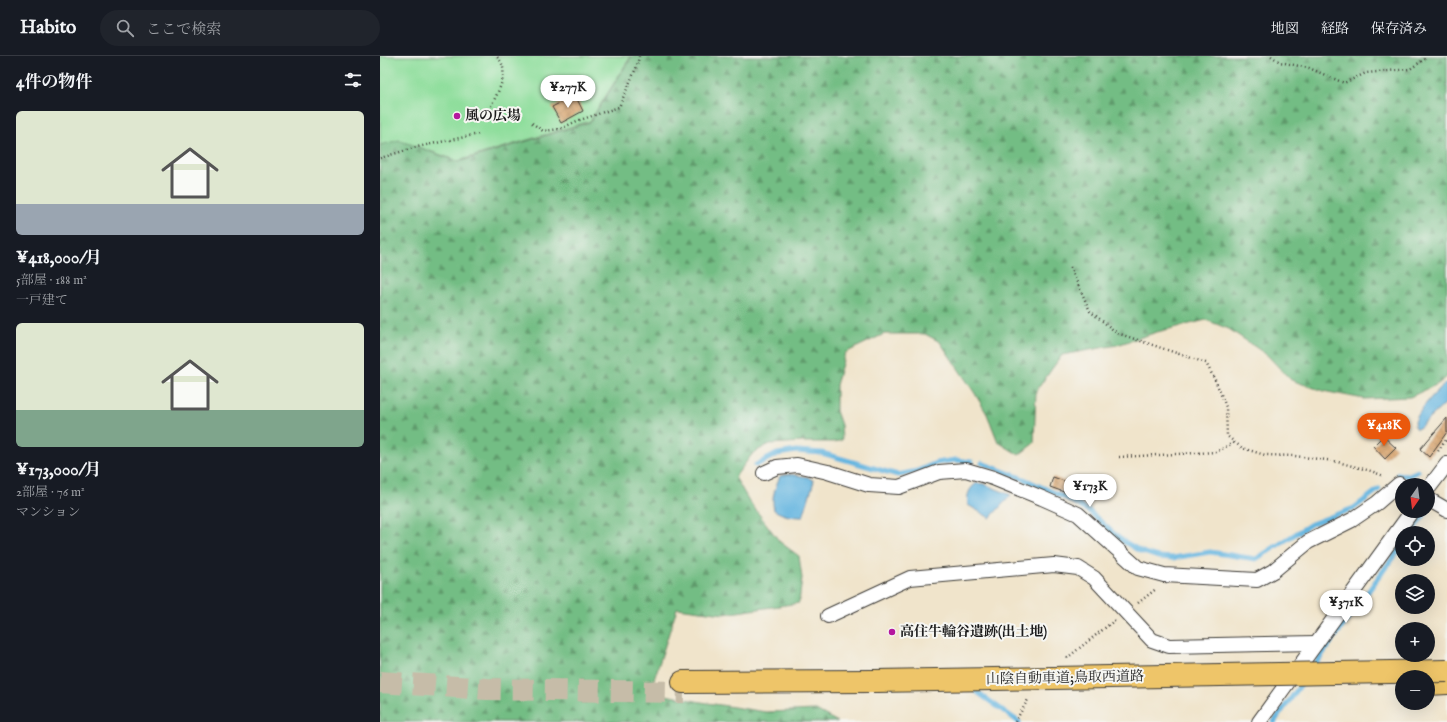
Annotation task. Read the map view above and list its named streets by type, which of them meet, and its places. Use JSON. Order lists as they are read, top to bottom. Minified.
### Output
{"streets":{"highway":["山陰自動車道;鳥取西道路"]},"places":["風の広場","高住牛輪谷遺跡(出土地)"],"north":"bottom","page":{"header":"Habito","search":"ここで検索","nav":["地図","経路","保存済み"],"heading":"4件の物件","price":["¥277K","¥418K","¥173K","¥371K"],"list":[{"name":"¥418,000/月","note":"5部屋 · 188 m² · 一戸建て"},{"name":"¥173,000/月","note":"2部屋 · 76 m² · マンション"}],"map_buttons":["+","−"]}}
